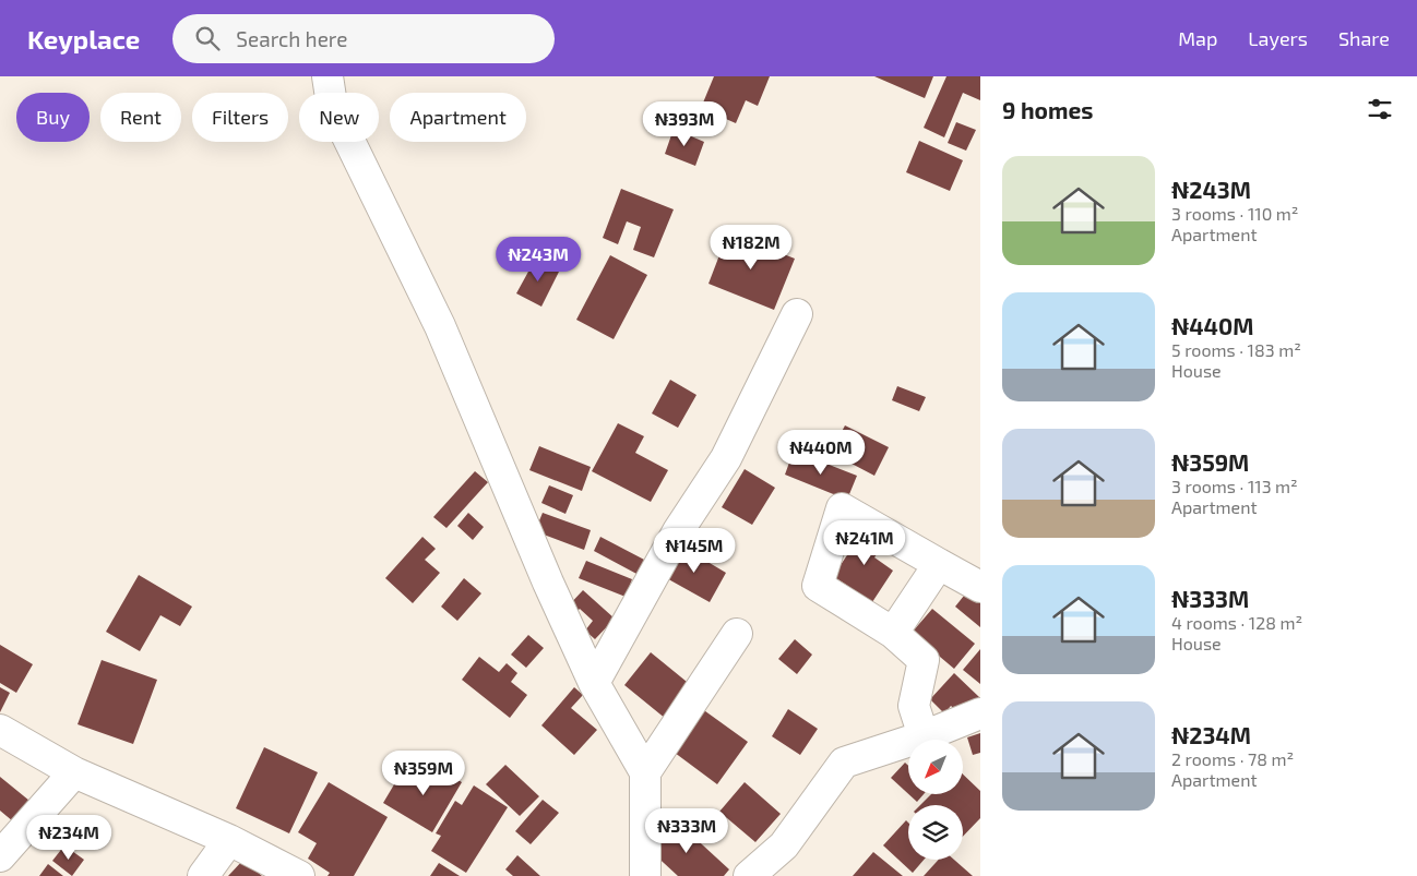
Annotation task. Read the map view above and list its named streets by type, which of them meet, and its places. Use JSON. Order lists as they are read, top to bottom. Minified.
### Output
{"north":"bottom left","page":{"header":"Keyplace","search":"Search here","nav":["Map","Layers","Share"],"heading":"9 homes","chip":["Buy","Rent","Filters","New","Apartment"],"price":["₦393M","₦182M","₦243M","₦440M","₦241M","₦145M","₦359M","₦333M","₦234M"],"list":[{"name":"₦243M","note":"3 rooms · 110 m² · Apartment"},{"name":"₦440M","note":"5 rooms · 183 m² · House"},{"name":"₦359M","note":"3 rooms · 113 m² · Apartment"},{"name":"₦333M","note":"4 rooms · 128 m² · House"},{"name":"₦234M","note":"2 rooms · 78 m² · Apartment"}]}}
